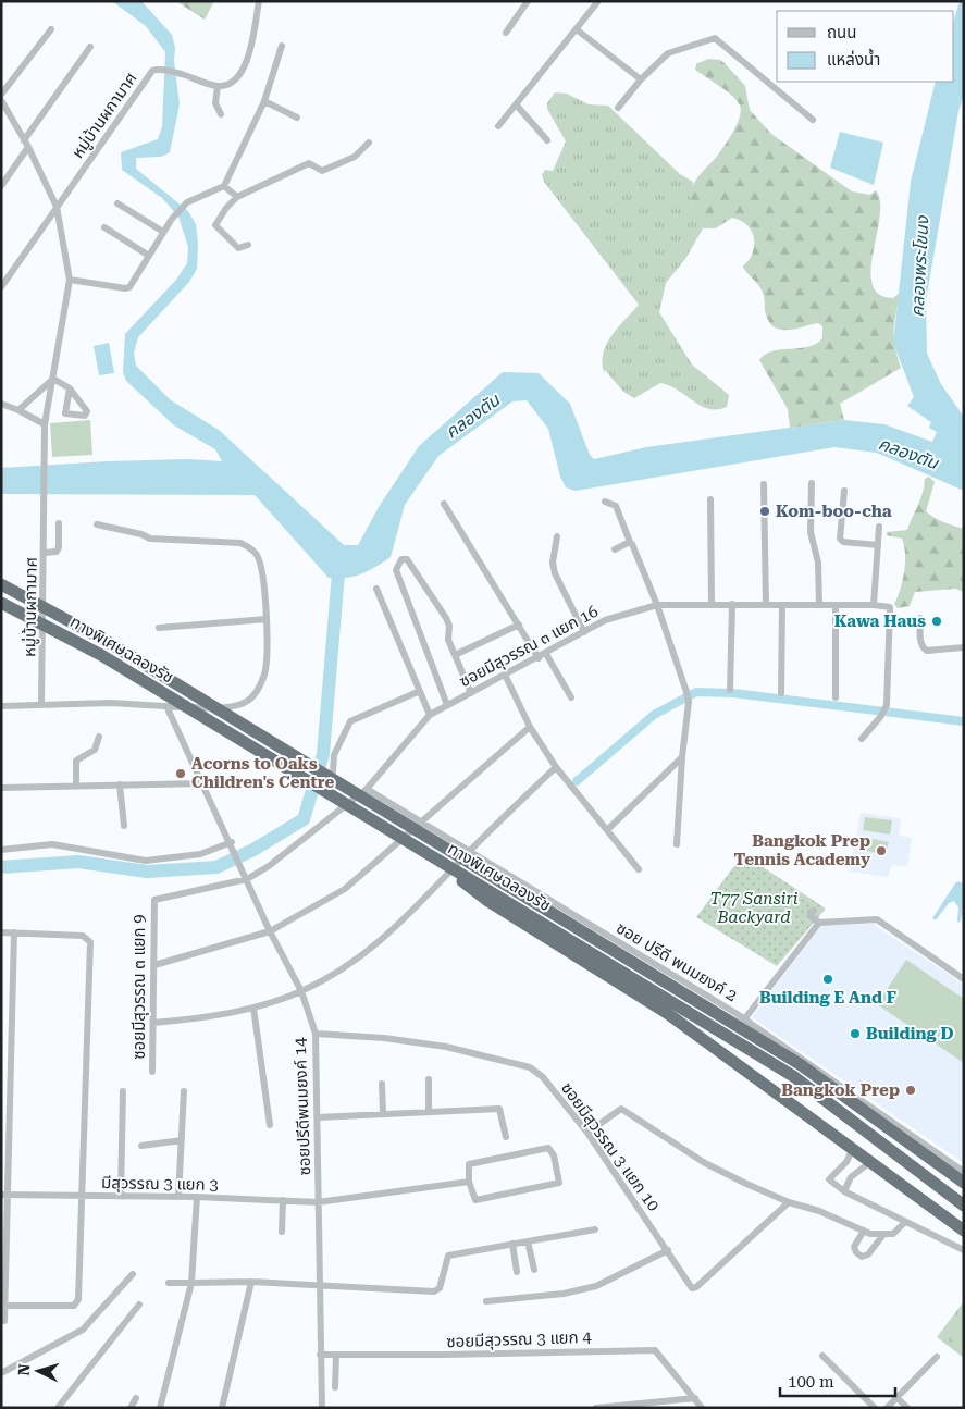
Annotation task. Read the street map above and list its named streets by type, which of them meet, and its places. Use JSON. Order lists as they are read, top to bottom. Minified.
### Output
{"streets":{"highway":["ทางพิเศษฉลองรัช"],"street":["หมู่บ้านผกามาศ","ซอยมีสุวรรณ ๓ แยก 16","ซอย ปรีดี พนมยงค์ 2","ซอยมีสุวรรณ ๓ แยก 9","ซอยปรีดีพนมยงค์ 14","ซอยมีสุวรรณ 3 แยก 10","มีสุวรรณ 3 แยก 3","ซอยมีสุวรรณ 3 แยก 4"]},"crossings":[["ซอยมีสุวรรณ ๓ แยก 16","ซอย ปรีดี พนมยงค์ 2"],["ซอยมีสุวรรณ ๓ แยก 16","ซอยมีสุวรรณ ๓ แยก 9"],["ซอยมีสุวรรณ ๓ แยก 16","ซอยปรีดีพนมยงค์ 14"],["ซอยมีสุวรรณ ๓ แยก 9","ซอยปรีดีพนมยงค์ 14"],["ซอยปรีดีพนมยงค์ 14","ซอยมีสุวรรณ 3 แยก 10"],["ซอยปรีดีพนมยงค์ 14","มีสุวรรณ 3 แยก 3"],["ซอยปรีดีพนมยงค์ 14","ซอยมีสุวรรณ 3 แยก 4"]],"water":["คลองพระโขนง","คลองตัน"],"parks":["T77 Sansiri Backyard"],"places":["Kom-boo-cha","Kawa Haus","Acorns to Oaks Children's Centre","Bangkok Prep Tennis Academy","Building E And F","Building D","Bangkok Prep"],"legend":["ถนน","แหล่งน้ำ"],"scale_bar":"100 m","north":"left"}
